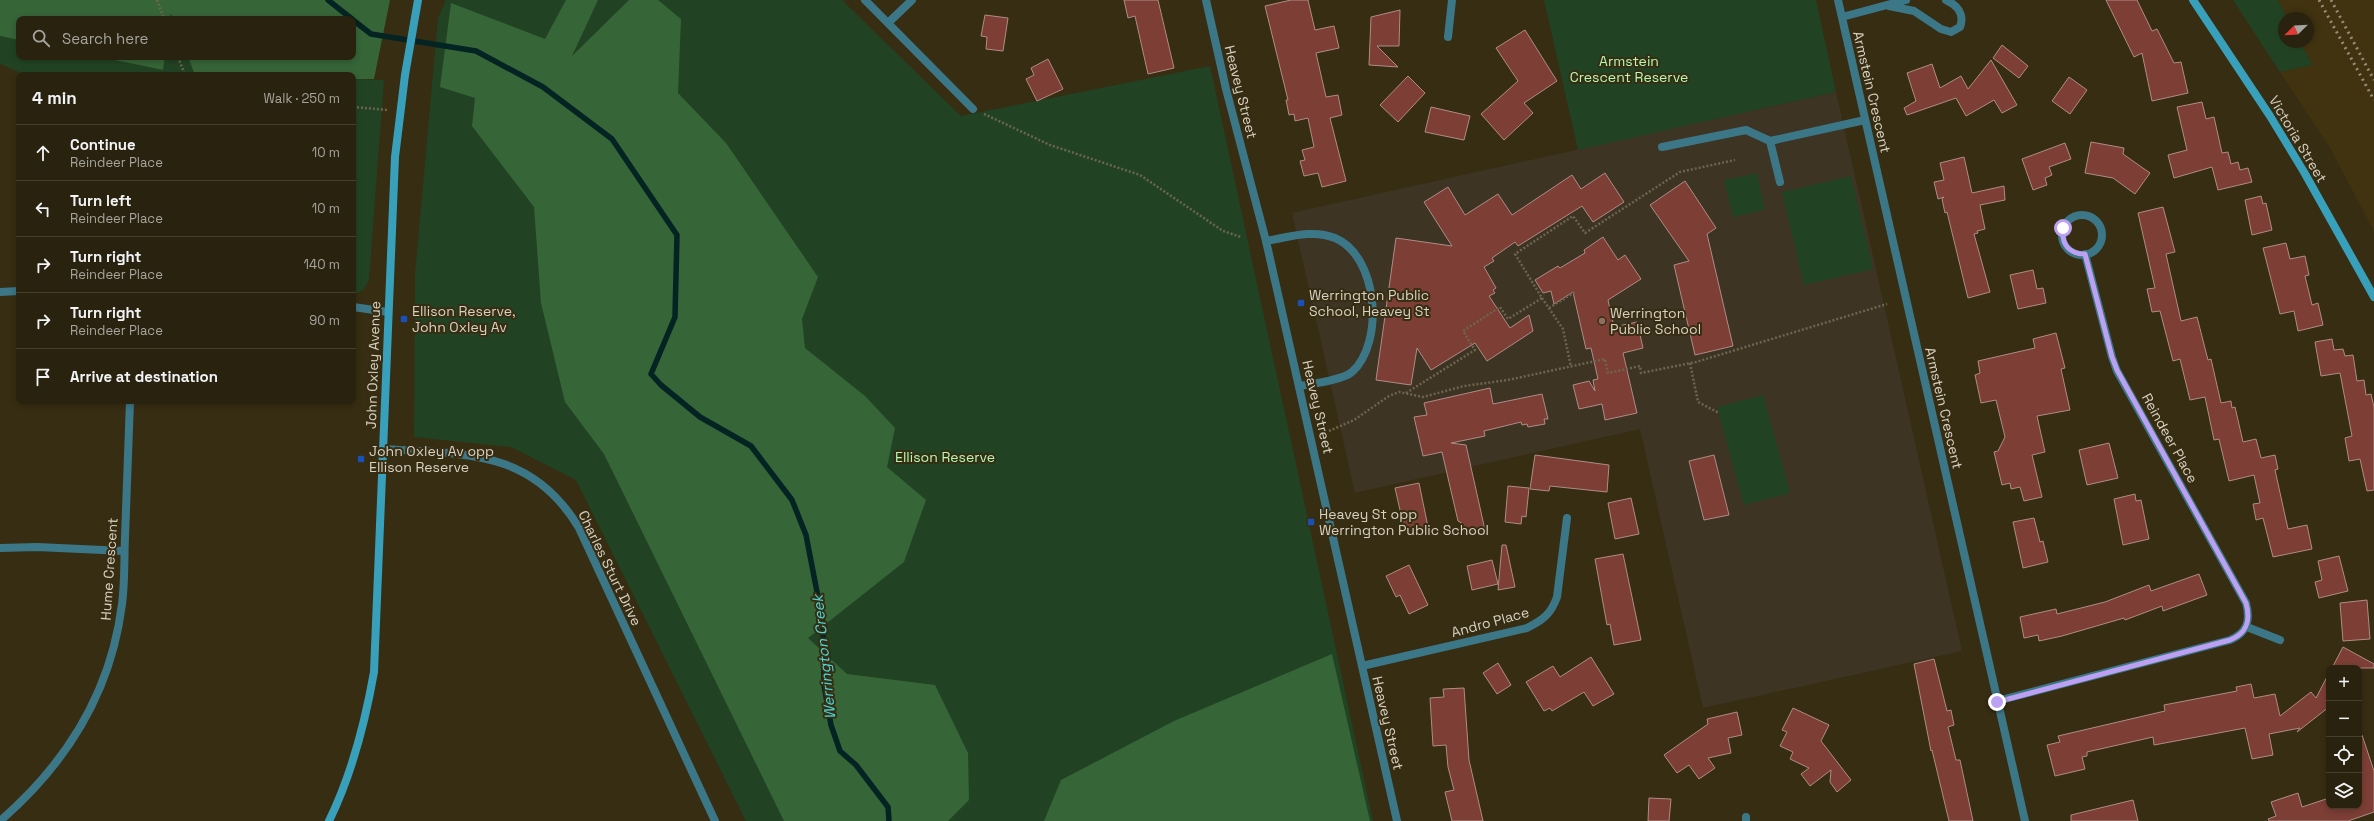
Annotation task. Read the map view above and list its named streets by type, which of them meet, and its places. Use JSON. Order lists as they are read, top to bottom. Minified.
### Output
{"streets":{"street":["Heavey Street","Armstein Crescent","Victoria Street","John Oxley Avenue","Reindeer Place","Charles Sturt Drive","Hume Crescent","Andro Place"]},"crossings":[["Heavey Street","Andro Place"],["John Oxley Avenue","Charles Sturt Drive"]],"water":["Werrington Creek"],"parks":["Armstein Crescent Reserve","Ellison Reserve"],"places":{"transit":["Werrington Public School, Heavey St","Ellison Reserve, John Oxley Av","John Oxley Av opp Ellison Reserve","Heavey St opp Werrington Public School"],"other":["Werrington Public School"]},"north":"bottom left","page":{"search":"Search here","heading":["4 min","Walk · 250 m"],"list":[["Continue","Reindeer Place","10 m"],["Turn left","Reindeer Place","10 m"],["Turn right","Reindeer Place","140 m"],["Turn right","Reindeer Place","90 m"],"Arrive at destination"],"map_buttons":["+","−"]}}
